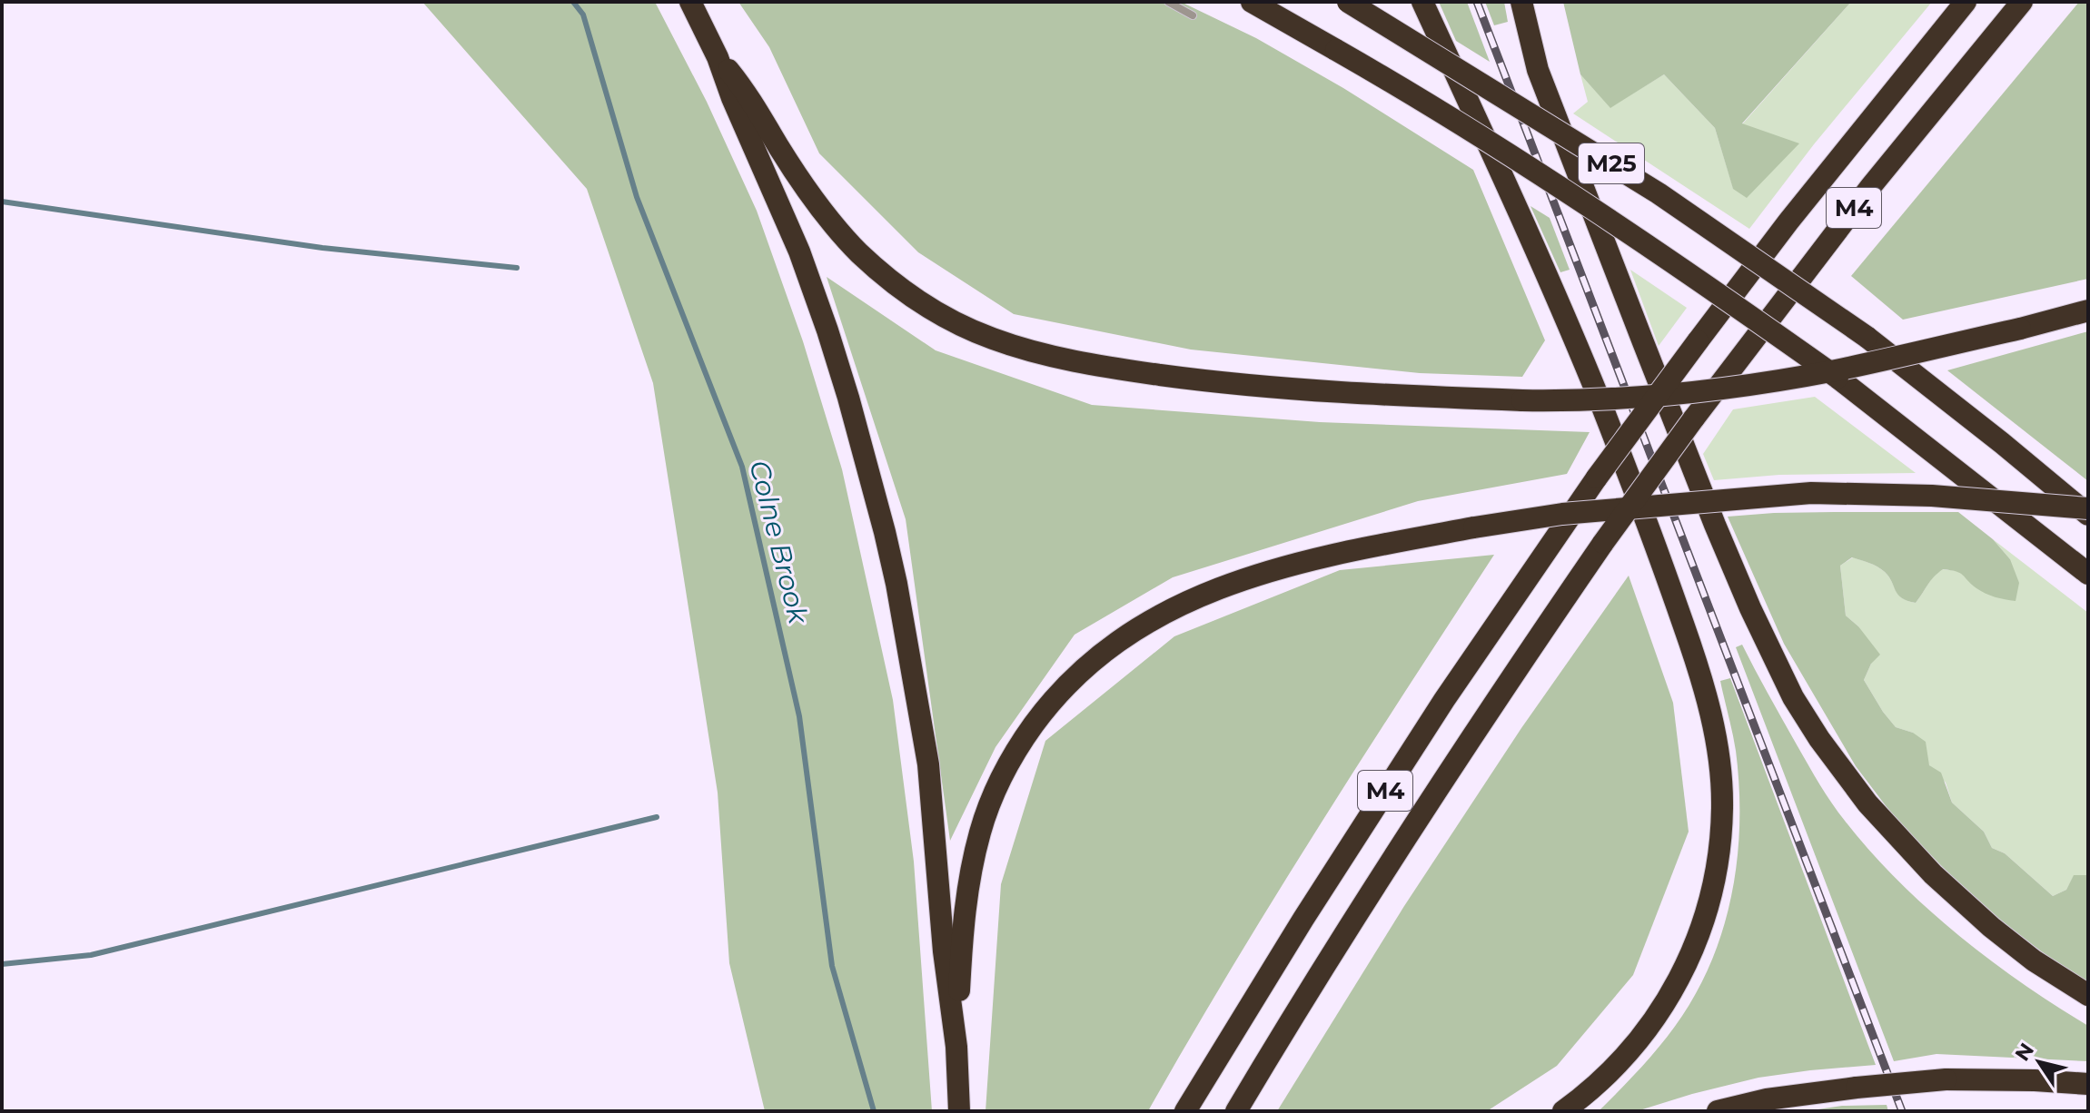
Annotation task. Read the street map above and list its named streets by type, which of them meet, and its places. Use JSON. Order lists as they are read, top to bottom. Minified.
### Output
{"streets":{"highway":["M25","M4"]},"water":["Colne Brook"],"north":"top left"}
